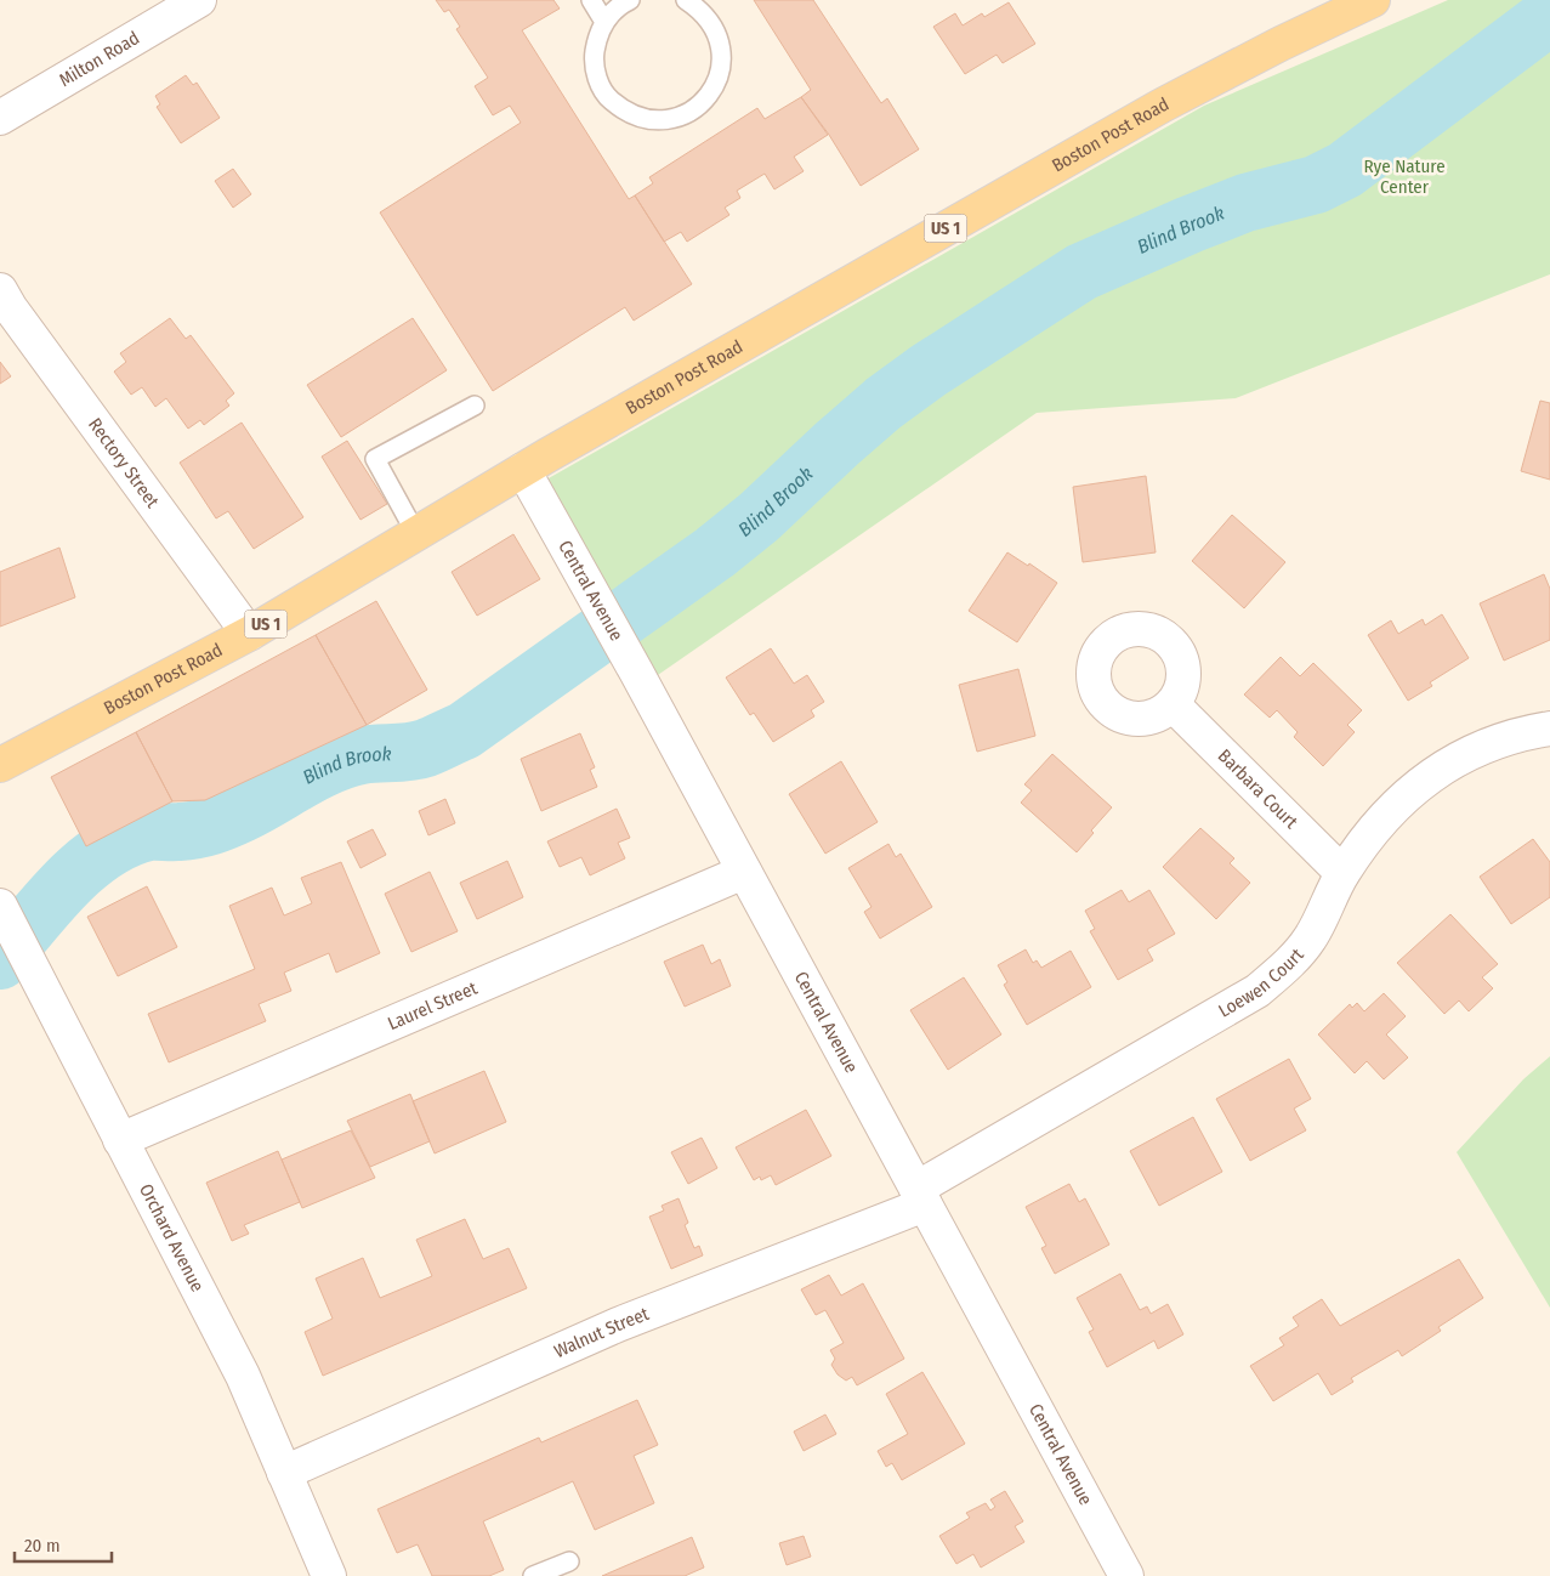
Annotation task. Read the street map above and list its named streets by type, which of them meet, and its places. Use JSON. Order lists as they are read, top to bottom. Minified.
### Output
{"streets":{"main road":["Boston Post Road","US 1"],"street":["Milton Road","Rectory Street","Central Avenue","Barbara Court","Loewen Court","Laurel Street","Orchard Avenue","Walnut Street"]},"crossings":[["Boston Post Road","Rectory Street"],["Boston Post Road","Central Avenue"],["Central Avenue","Loewen Court"],["Central Avenue","Laurel Street"],["Central Avenue","Walnut Street"],["Barbara Court","Loewen Court"],["Loewen Court","Walnut Street"],["Laurel Street","Orchard Avenue"],["Orchard Avenue","Walnut Street"]],"water":["Blind Brook"],"parks":["Rye Nature Center"],"scale_bar":"20 m"}
